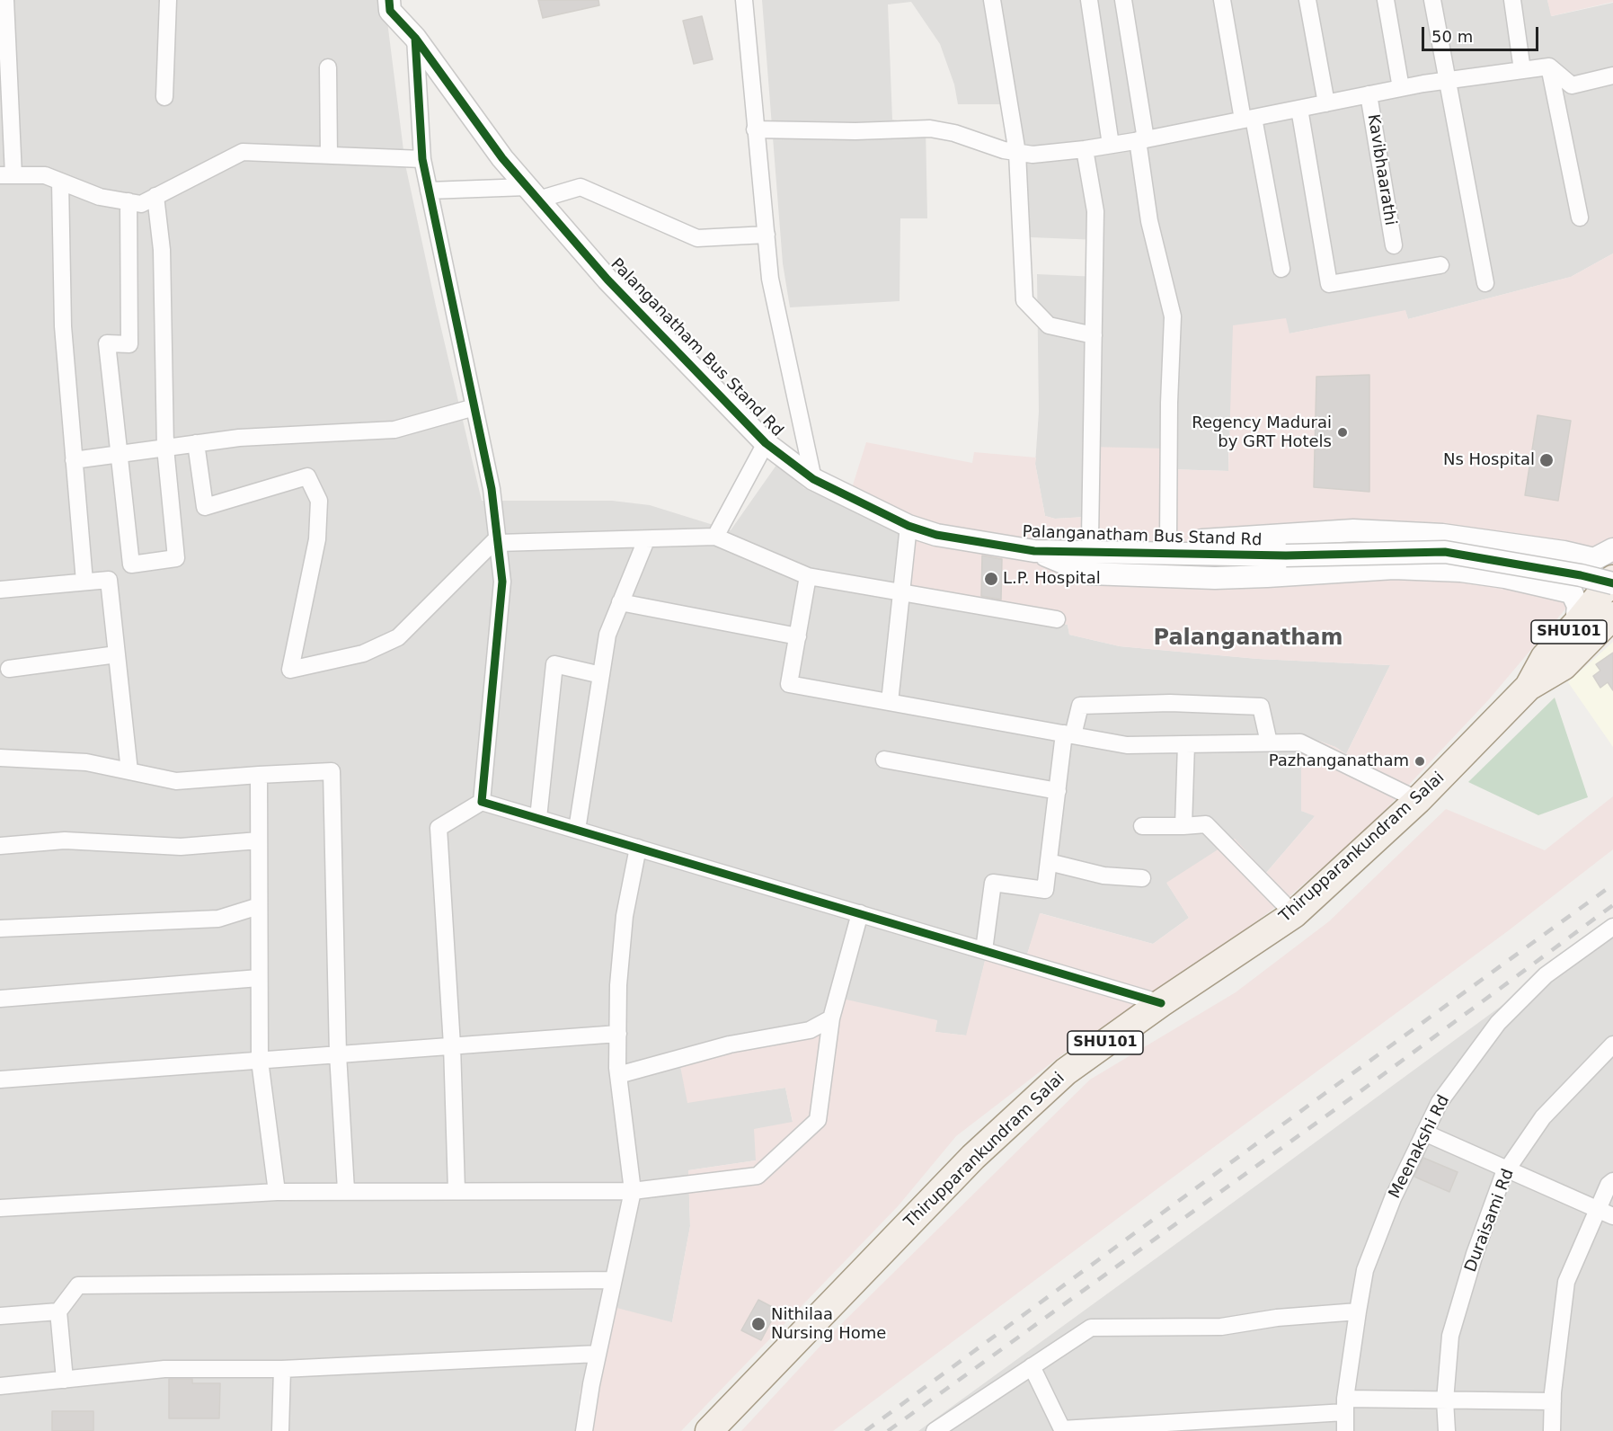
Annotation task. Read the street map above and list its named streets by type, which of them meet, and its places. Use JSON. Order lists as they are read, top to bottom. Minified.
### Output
{"streets":{"main road":["SHU101","Thirupparankundram Salai"],"street":["Kavibhaarathi","Palanganatham Bus Stand Rd","Meenakshi Rd","Duraisami Rd"]},"crossings":[["Palanganatham Bus Stand Rd","Thirupparankundram Salai"]],"districts":["Palanganatham"],"places":["Regency Madurai by GRT Hotels","Ns Hospital","L.P. Hospital","Pazhanganatham","Nithilaa Nursing Home"],"scale_bar":"50 m"}
